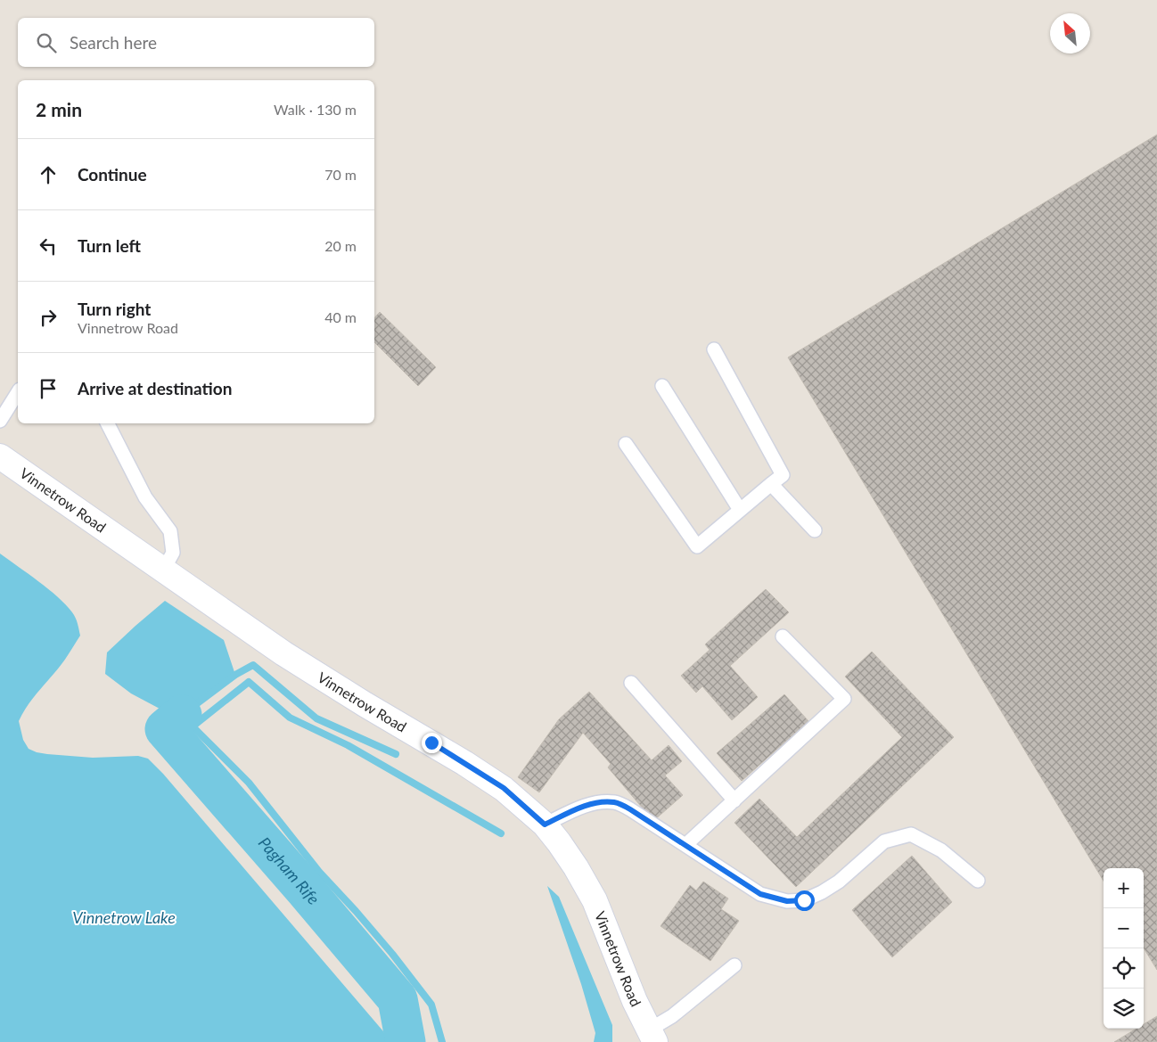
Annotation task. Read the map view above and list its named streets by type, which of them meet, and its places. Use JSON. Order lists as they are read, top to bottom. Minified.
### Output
{"streets":{"street":["Vinnetrow Road"]},"water":["Pagham Rife","Vinnetrow Lake"],"north":"top left","page":{"search":"Search here","heading":["2 min","Walk · 130 m"],"list":[["Continue","70 m"],["Turn left","20 m"],["Turn right","Vinnetrow Road","40 m"],"Arrive at destination"],"map_buttons":["+","−"]}}
